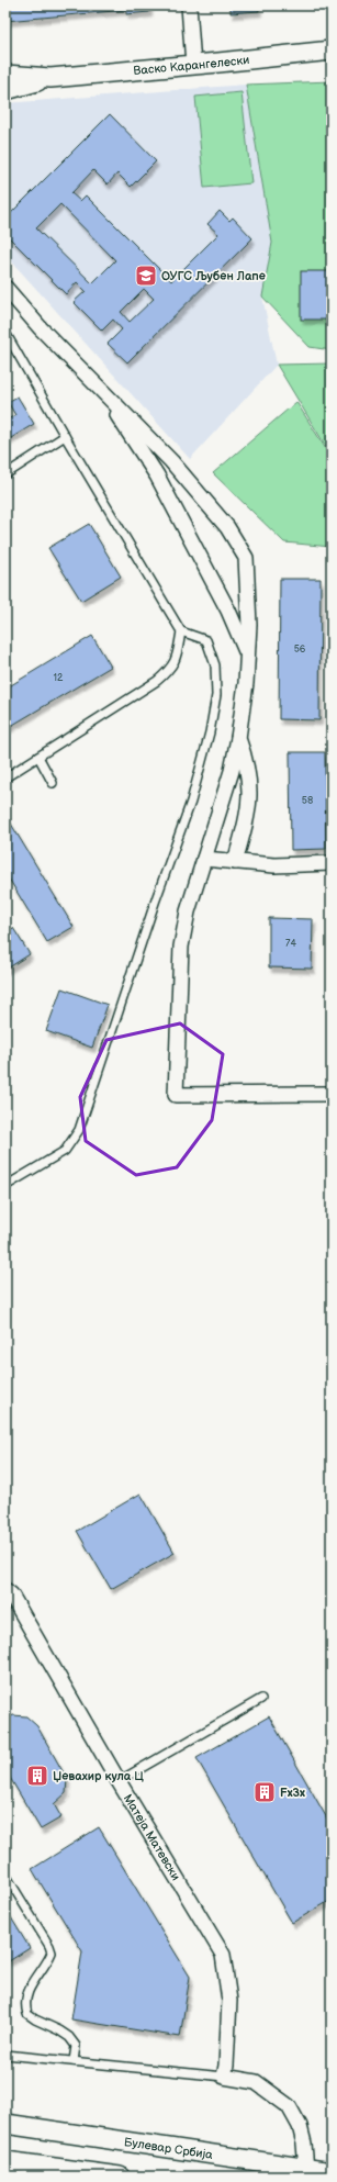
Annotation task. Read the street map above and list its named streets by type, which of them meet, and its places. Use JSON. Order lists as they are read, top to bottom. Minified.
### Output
{"streets":{"street":["Васко Карангелески","Матеја Матевски","Булевар Србија"]},"places":{"school or university":["ОУГС Љубен Лапе"],"building":["Џевахир кула Ц","Fx3x"]},"house_numbers":["56","12","58","74"]}
